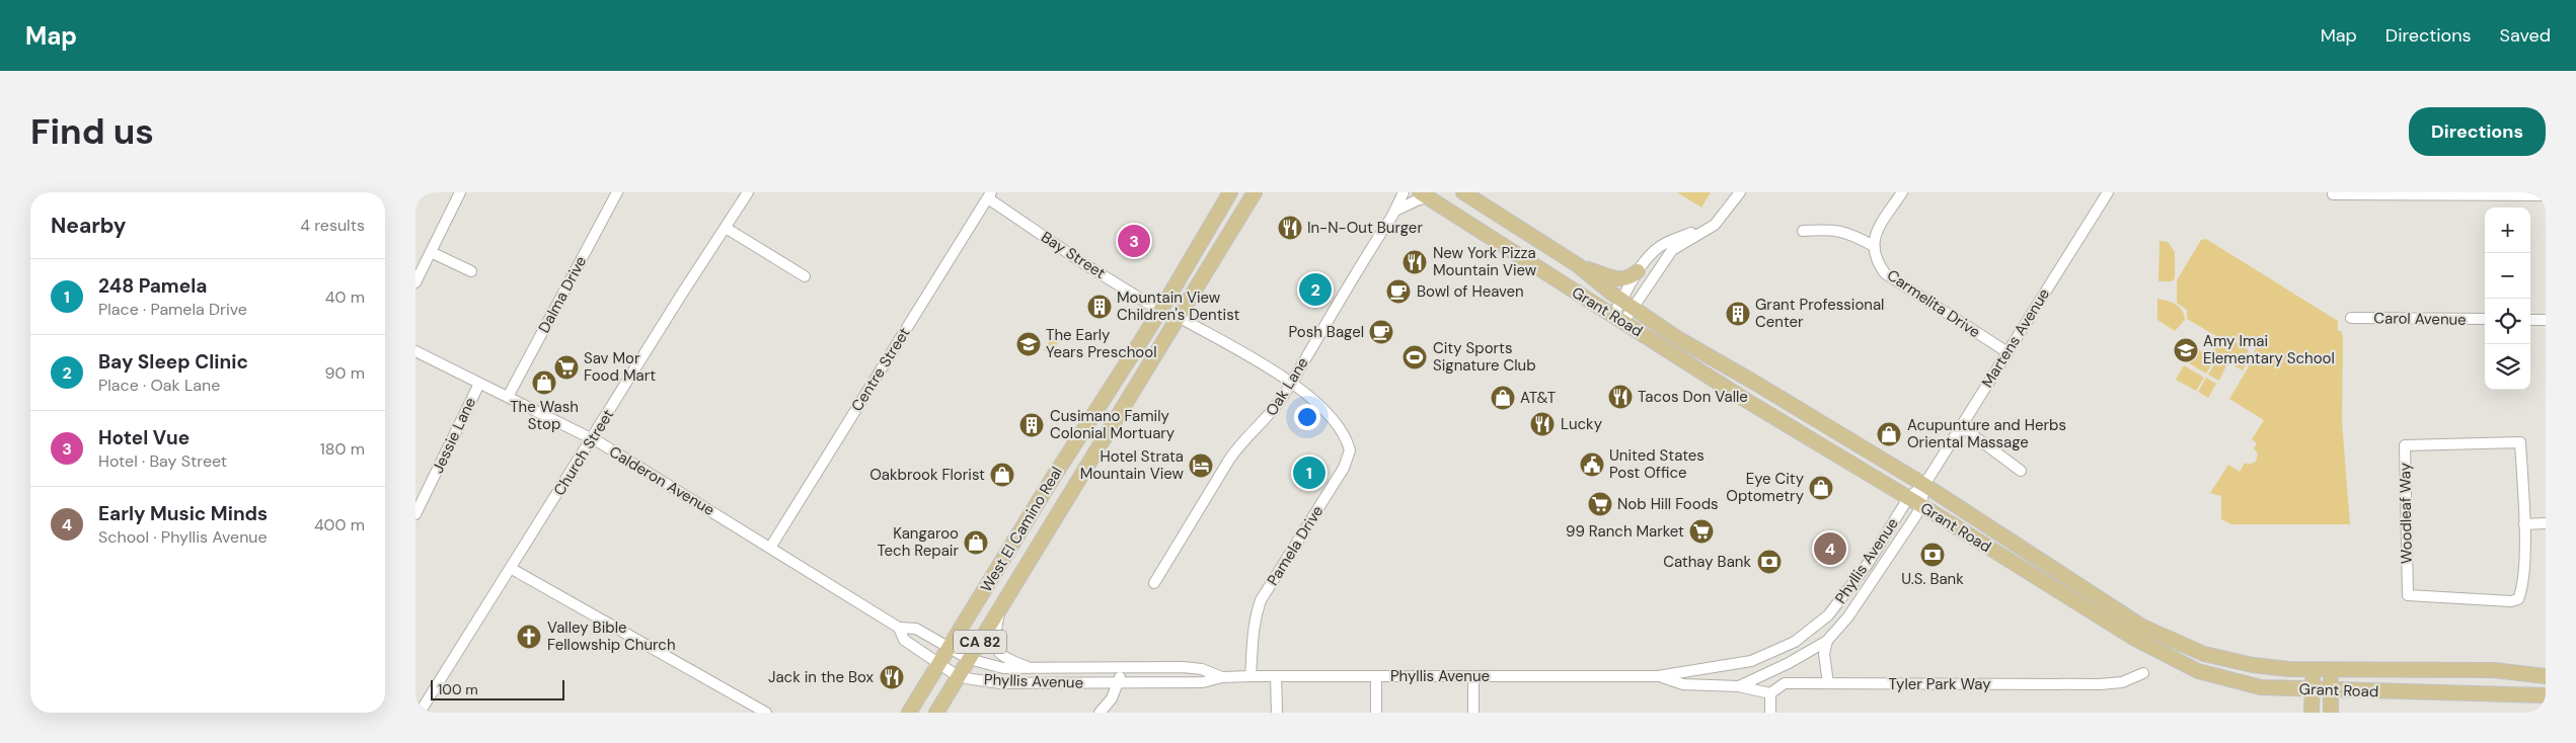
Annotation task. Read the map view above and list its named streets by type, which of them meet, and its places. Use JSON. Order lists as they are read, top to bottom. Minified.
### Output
{"streets":{"main road":["Grant Road","West El Camino Real","CA 82"],"street":["Bay Street","Dalma Drive","Carmelita Drive","Carol Avenue","Martens Avenue","Centre Street","Oak Lane","Jessie Lane","Church Street","Calderon Avenue","Woodleaf Way","Pamela Drive","Phyllis Avenue","Tyler Park Way"]},"crossings":[["Bay Street","Centre Street"],["Bay Street","West El Camino Real"],["Dalma Drive","Calderon Avenue"],["Carmelita Drive","Martens Avenue"],["Grant Road","Martens Avenue"],["Grant Road","Phyllis Avenue"],["Martens Avenue","Phyllis Avenue"],["Centre Street","Calderon Avenue"],["Oak Lane","Pamela Drive"],["Jessie Lane","Calderon Avenue"],["Church Street","Calderon Avenue"],["Calderon Avenue","West El Camino Real"],["Calderon Avenue","Phyllis Avenue"],["West El Camino Real","Phyllis Avenue"],["Pamela Drive","Phyllis Avenue"]],"places":{"restaurant":["In-N-Out Burger","New York Pizza Mountain View","Tacos Don Valle","Lucky","Jack in the Box"],"cafe":["Bowl of Heaven","Posh Bagel"],"building":["Mountain View Children's Dentist","Grant Professional Center","Cusimano Family Colonial Mortuary"],"school or university":["The Early Years Preschool","Amy Imai Elementary School"],"sports":["City Sports Signature Club"],"supermarket":["Sav Mor Food Mart","Nob Hill Foods","99 Ranch Market"],"shop":["The Wash Stop","AT&T","Acupunture and Herbs Oriental Massage","Oakbrook Florist","Eye City Optometry","Kangaroo Tech Repair"],"public building":["United States Post Office"],"hotel":["Hotel Strata Mountain View"],"bank":["U.S. Bank","Cathay Bank"],"church":["Valley Bible Fellowship Church"]},"scale_bar":"100 m","page":{"header":"Map","nav":["Map","Directions","Saved"],"buttons":"Directions","title":"Find us","heading":["Nearby","4 results"],"map_buttons":["+","−"],"pins":["3","2","1","4"],"list":[{"mark":"1","name":"248 Pamela","note":"Place · Pamela Drive","value":"40 m"},{"mark":"2","name":"Bay Sleep Clinic","note":"Place · Oak Lane","value":"90 m"},{"mark":"3","name":"Hotel Vue","note":"Hotel · Bay Street","value":"180 m"},{"mark":"4","name":"Early Music Minds","note":"School · Phyllis Avenue","value":"400 m"}],"scale":"100 m"}}
